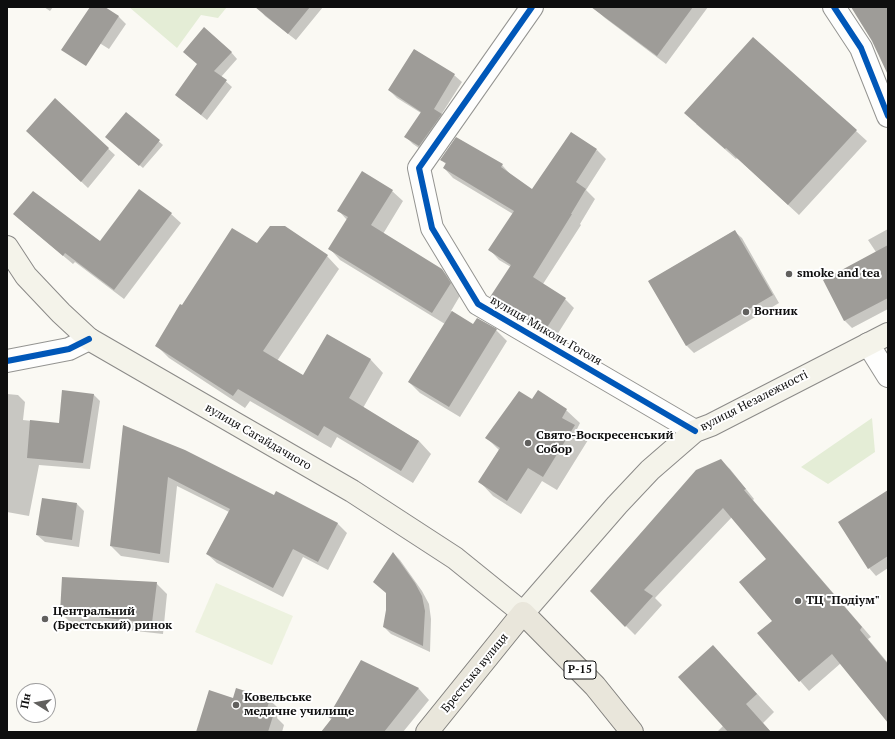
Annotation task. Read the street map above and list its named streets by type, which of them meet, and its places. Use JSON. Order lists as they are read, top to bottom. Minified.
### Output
{"streets":{"main road":["вулиця Незалежності","вулиця Сагайдачного","Р-15","Брестська вулиця"],"street":["вулиця Миколи Гоголя"]},"crossings":[["вулиця Миколи Гоголя","вулиця Незалежності"],["вулиця Незалежності","вулиця Сагайдачного"],["вулиця Незалежності","Р-15"],["вулиця Незалежності","Брестська вулиця"],["вулиця Сагайдачного","Р-15"],["вулиця Сагайдачного","Брестська вулиця"],["Р-15","Брестська вулиця"]],"places":["smoke and tea","Вогник","Свято-Воскресенський Собор","ТЦ \"Подіум\"","Центральний (Брестський) ринок","Ковельське медичне училище"],"north":"left"}
